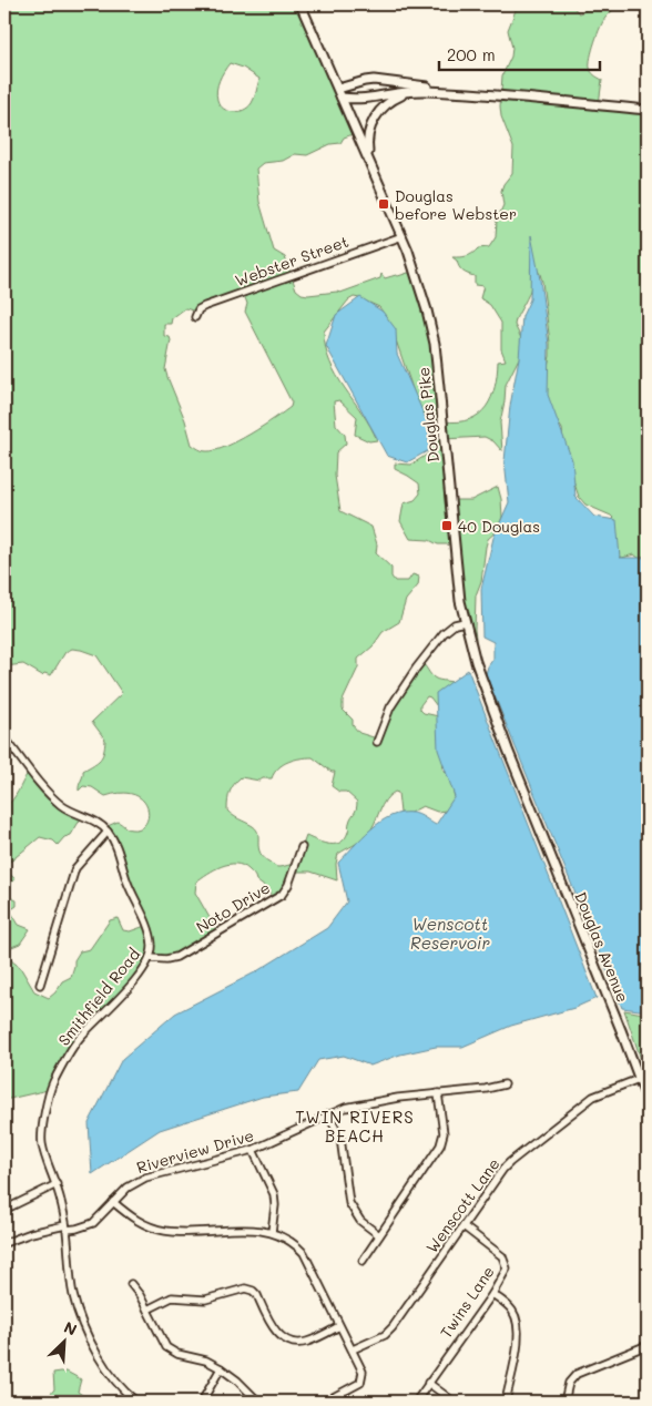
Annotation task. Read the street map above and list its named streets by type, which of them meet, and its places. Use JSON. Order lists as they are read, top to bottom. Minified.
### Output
{"streets":{"main road":["Douglas Pike","Douglas Avenue"],"street":["Webster Street","Noto Drive","Smithfield Road","Riverview Drive","Wenscott Lane","Twins Lane"]},"crossings":[["Webster Street","Douglas Pike"],["Douglas Pike","Douglas Avenue"],["Noto Drive","Smithfield Road"],["Douglas Avenue","Wenscott Lane"],["Smithfield Road","Riverview Drive"],["Wenscott Lane","Twins Lane"]],"districts":["TWIN RIVERS BEACH"],"water":["Wenscott Reservoir"],"places":{"transit":["Douglas before Webster","40 Douglas"]},"scale_bar":"200 m","north":"top right"}
